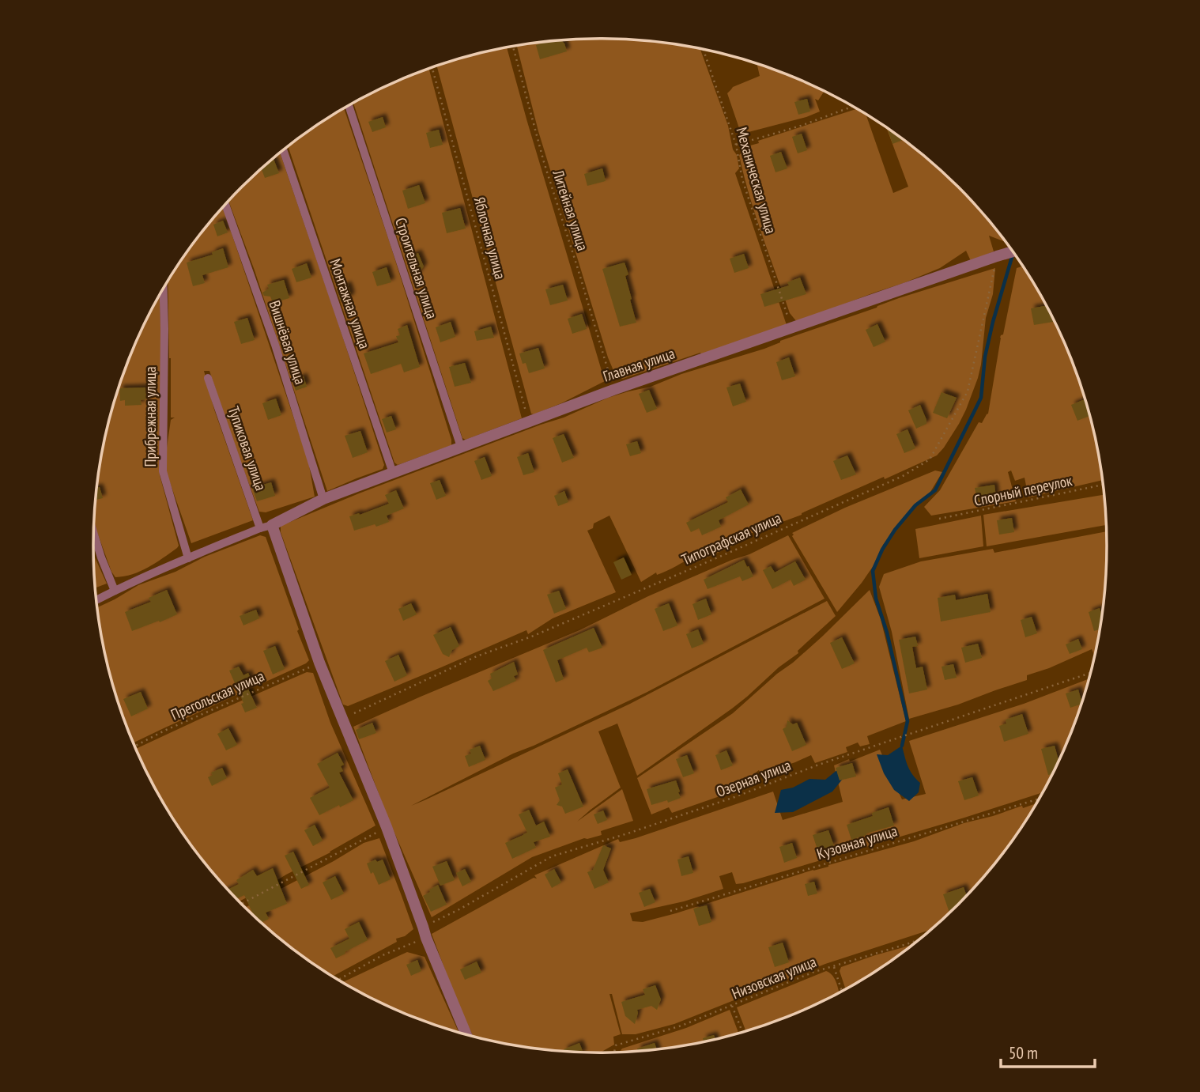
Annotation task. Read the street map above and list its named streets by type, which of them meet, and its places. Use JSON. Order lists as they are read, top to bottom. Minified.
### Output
{"streets":{"street":["Главная улица"],"lane":["Строительная улица","Монтажная улица","Вишнёвая улица","Прибрежная улица","Тупиковая улица"],"path":["Механическая улица","Литейная улица","Яблочная улица","Спорный переулок","Типографская улица","Прегольская улица","Озерная улица","Кузовная улица","Низовская улица"]},"crossings":[["Механическая улица","Главная улица"],["Литейная улица","Главная улица"],["Яблочная улица","Главная улица"],["Строительная улица","Главная улица"],["Монтажная улица","Главная улица"],["Вишнёвая улица","Главная улица"],["Главная улица","Типографская улица"]],"scale_bar":"50 m"}
